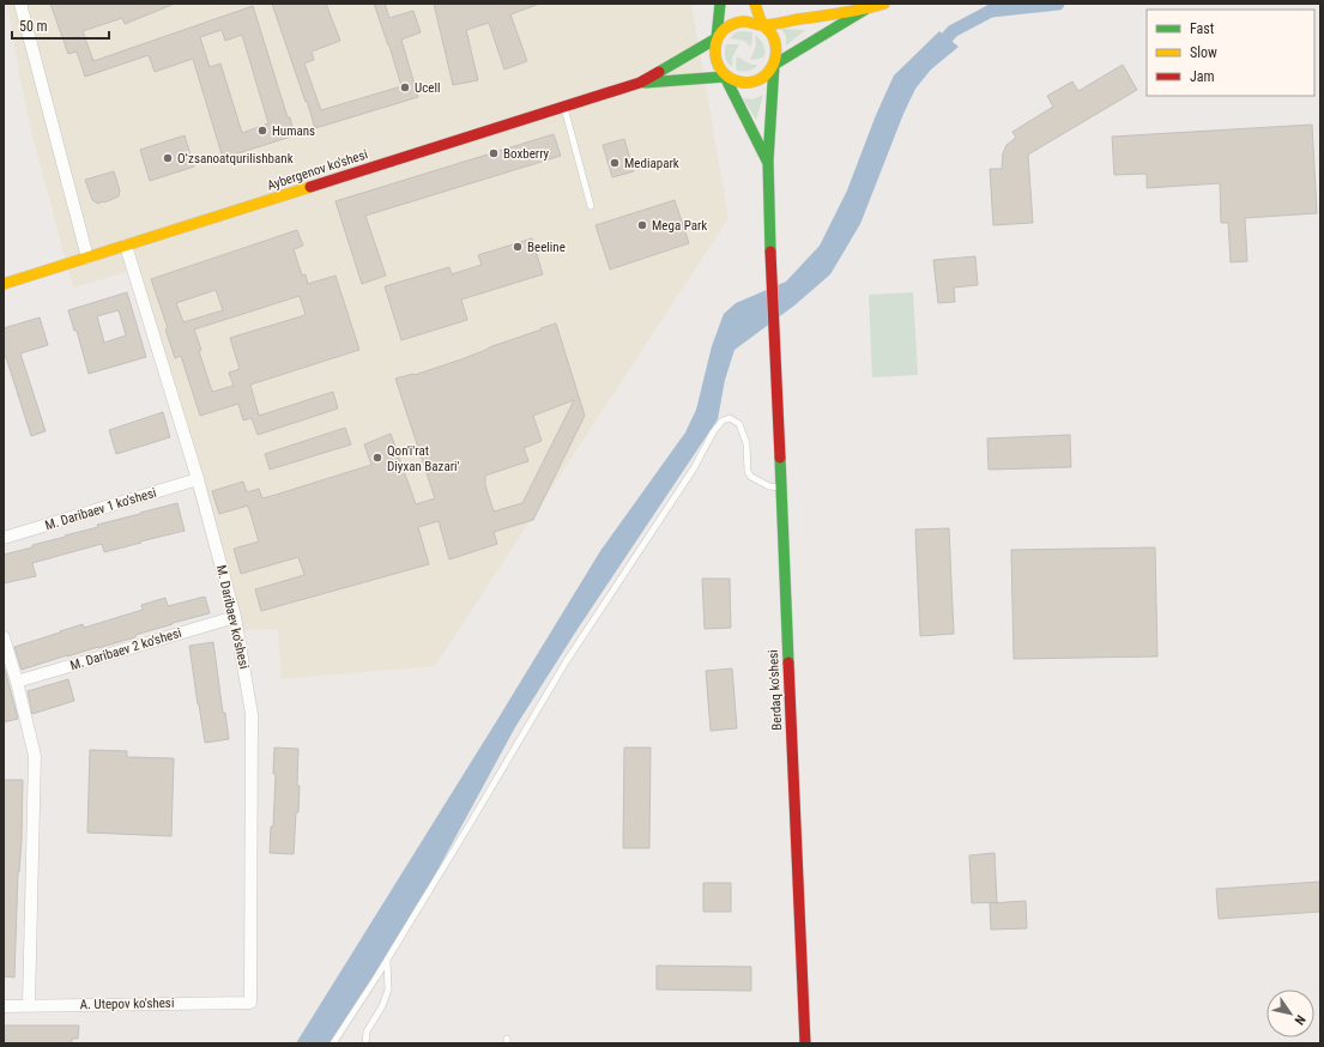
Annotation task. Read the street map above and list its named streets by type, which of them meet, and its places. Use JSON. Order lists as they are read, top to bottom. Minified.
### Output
{"streets":{"main road":["Aybergenov ko'shesi","Berdaq ko'shesi"],"street":["M. Daribaev 1 ko'shesi","M. Daribaev ko'shesi","M. Daribaev 2 ko'shesi","A. Utepov ko'shesi"]},"crossings":[["Aybergenov ko'shesi","M. Daribaev ko'shesi"],["Aybergenov ko'shesi","Berdaq ko'shesi"],["M. Daribaev 1 ko'shesi","M. Daribaev ko'shesi"],["M. Daribaev ko'shesi","M. Daribaev 2 ko'shesi"],["M. Daribaev ko'shesi","A. Utepov ko'shesi"]],"places":["Ucell","Humans","Boxberry","Oʻzsanoatqurilishbank","Mediapark","Mega Park","Beeline","Qon'i'rat Diyxan Bazari'"],"legend":["Fast","Slow","Jam"],"scale_bar":"50 m","north":"bottom right"}
